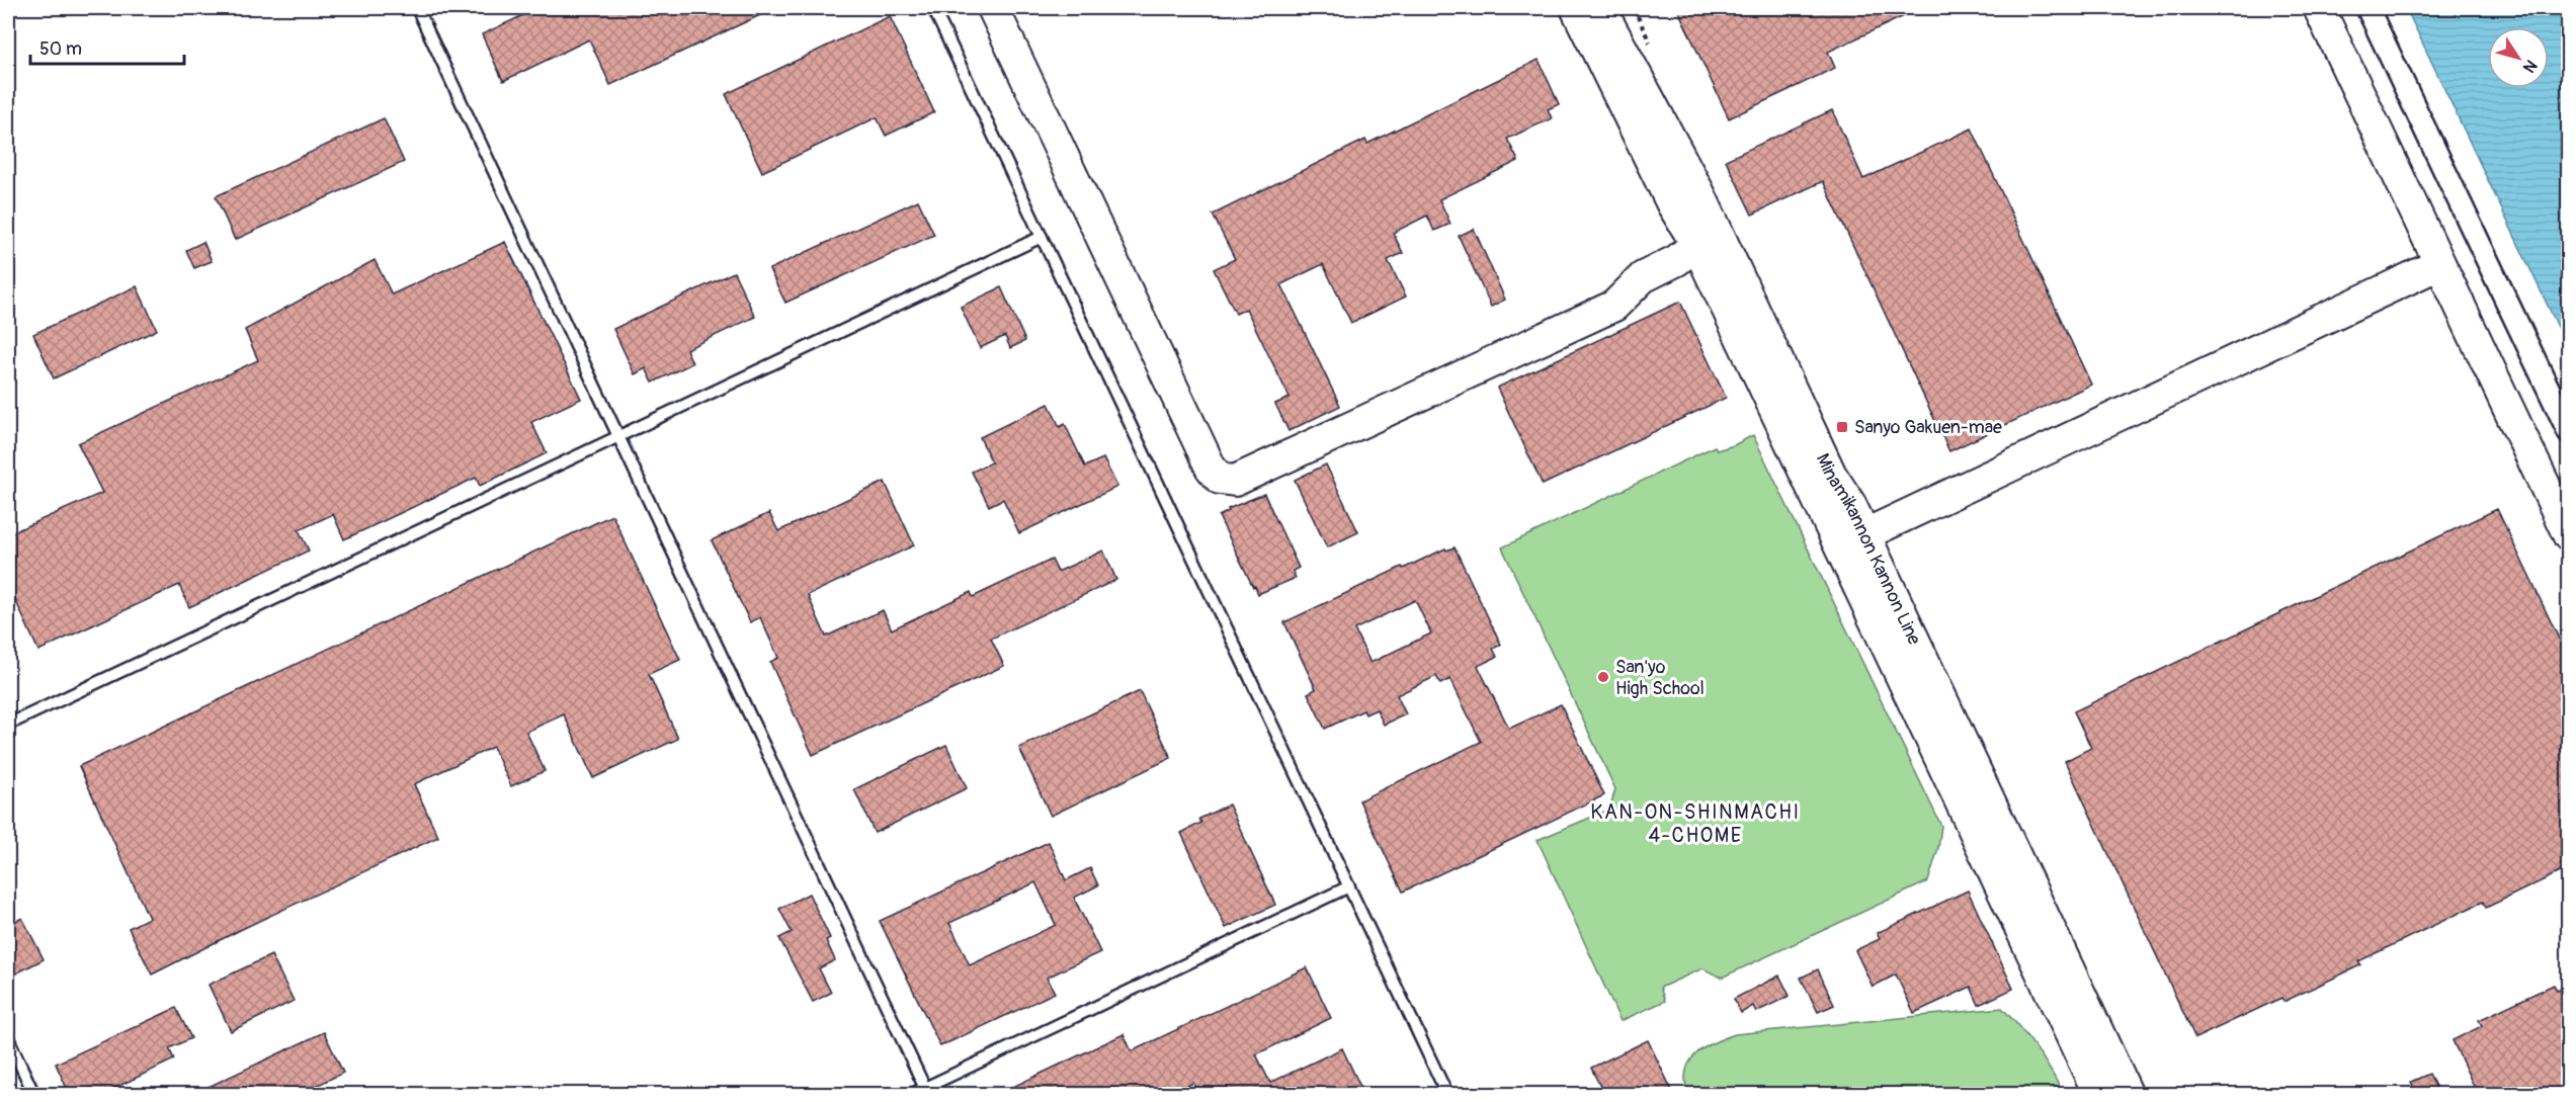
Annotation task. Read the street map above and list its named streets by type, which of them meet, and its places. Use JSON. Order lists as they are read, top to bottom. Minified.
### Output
{"streets":{"street":["Minamikannon Kannon Line"]},"districts":["KAN-ON-SHINMACHI 4-CHOME"],"places":{"transit":["Sanyo Gakuen-mae"],"other":["San'yo High School"]},"scale_bar":"50 m","north":"bottom right"}
